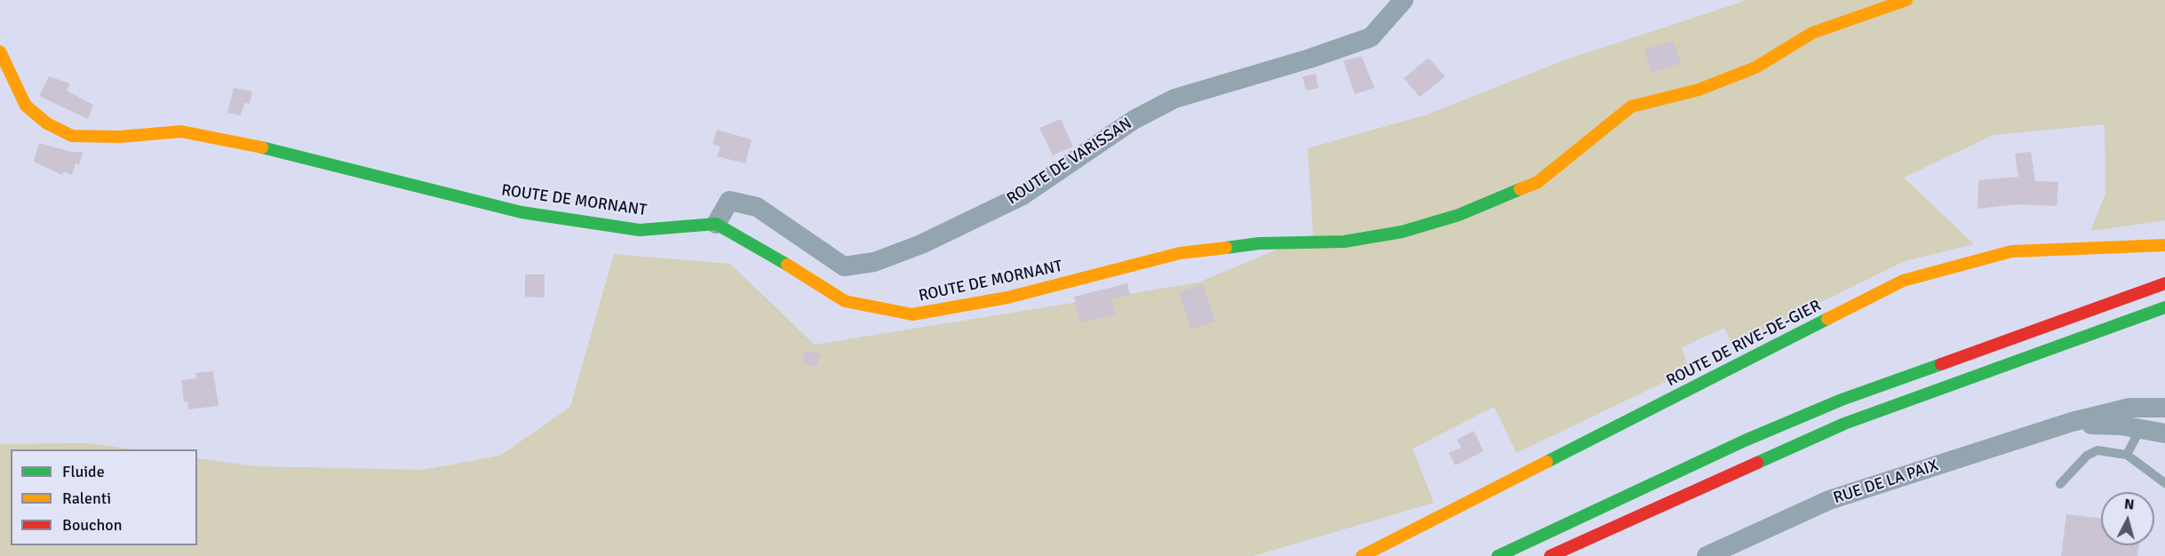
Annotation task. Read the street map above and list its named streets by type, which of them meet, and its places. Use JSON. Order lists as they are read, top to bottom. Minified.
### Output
{"streets":{"main road":["ROUTE DE MORNANT","ROUTE DE RIVE-DE-GIER"],"street":["ROUTE DE VARISSAN","RUE DE LA PAIX"]},"crossings":[["ROUTE DE VARISSAN","ROUTE DE MORNANT"]],"legend":["Fluide","Ralenti","Bouchon"],"north":"top"}
